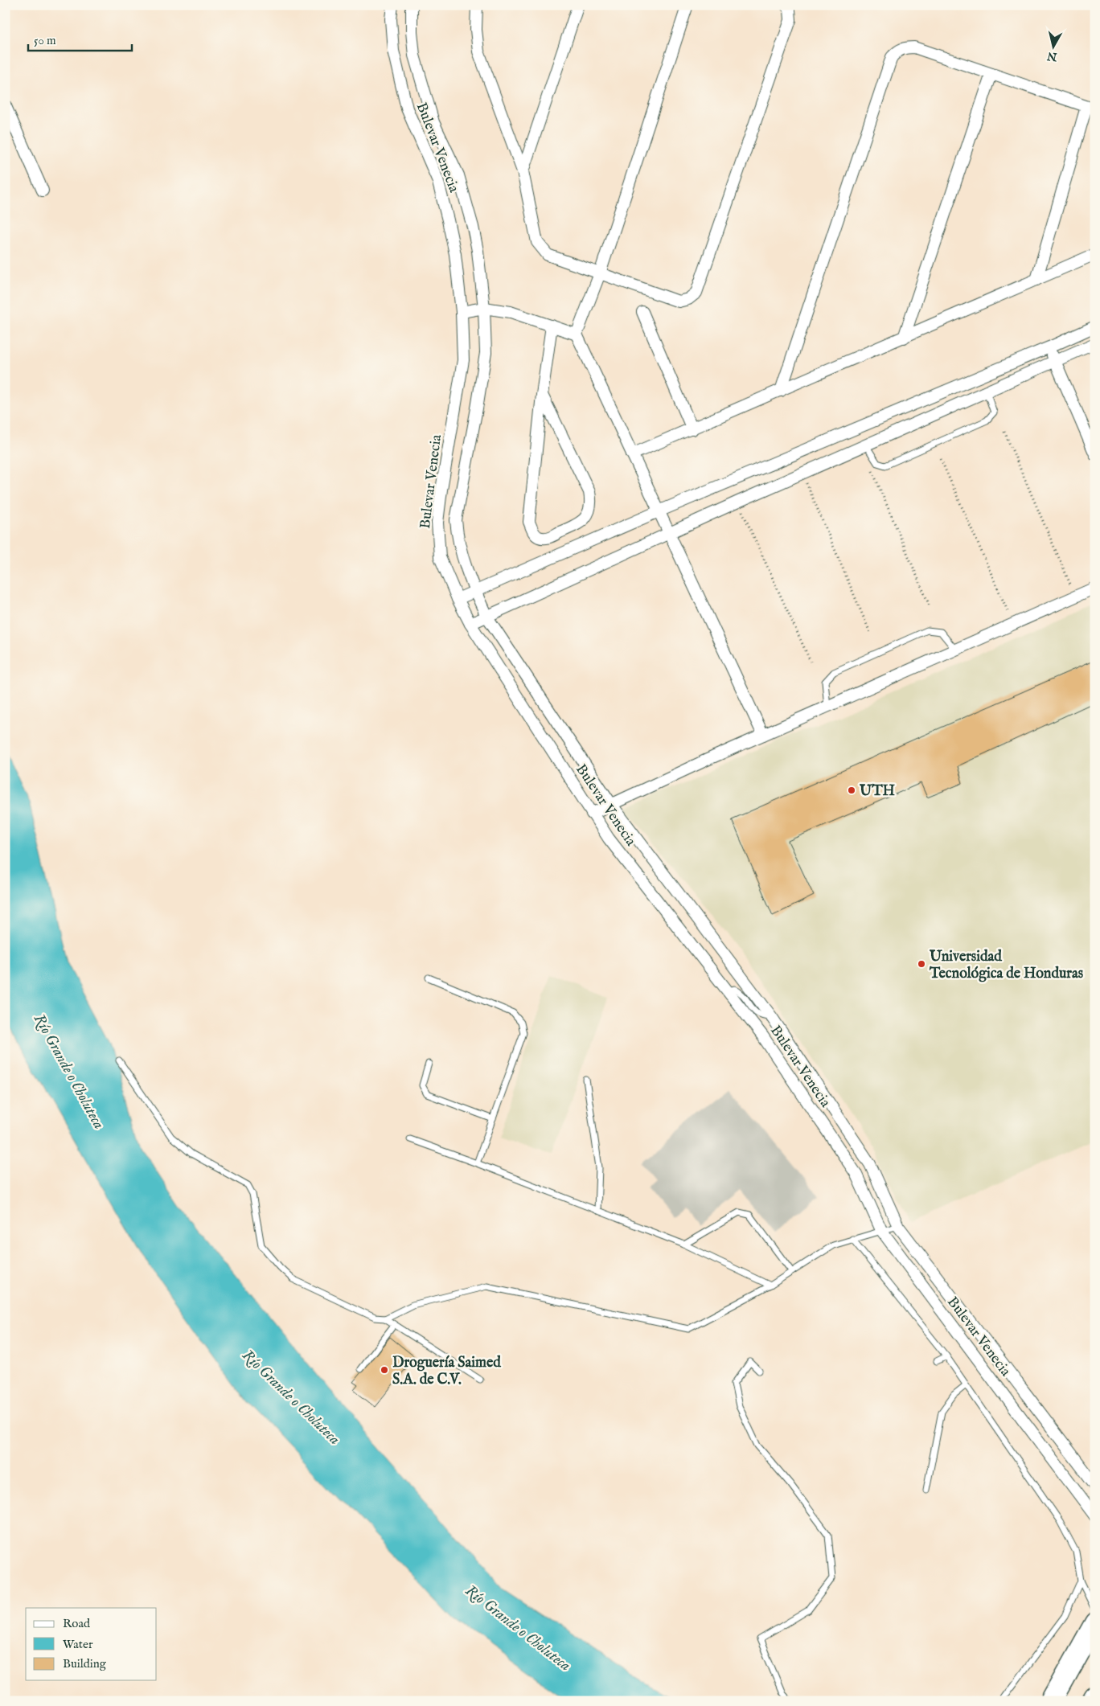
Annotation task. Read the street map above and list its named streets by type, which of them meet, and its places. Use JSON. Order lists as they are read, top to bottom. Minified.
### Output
{"streets":{"street":["Bulevar Venecia"]},"water":["Río Grande o Choluteca"],"places":["UTH","Universidad Tecnológica de Honduras","Droguería Saimed S.A. de C.V."],"legend":["Road","Water","Building"],"scale_bar":"50 m","north":"bottom"}
